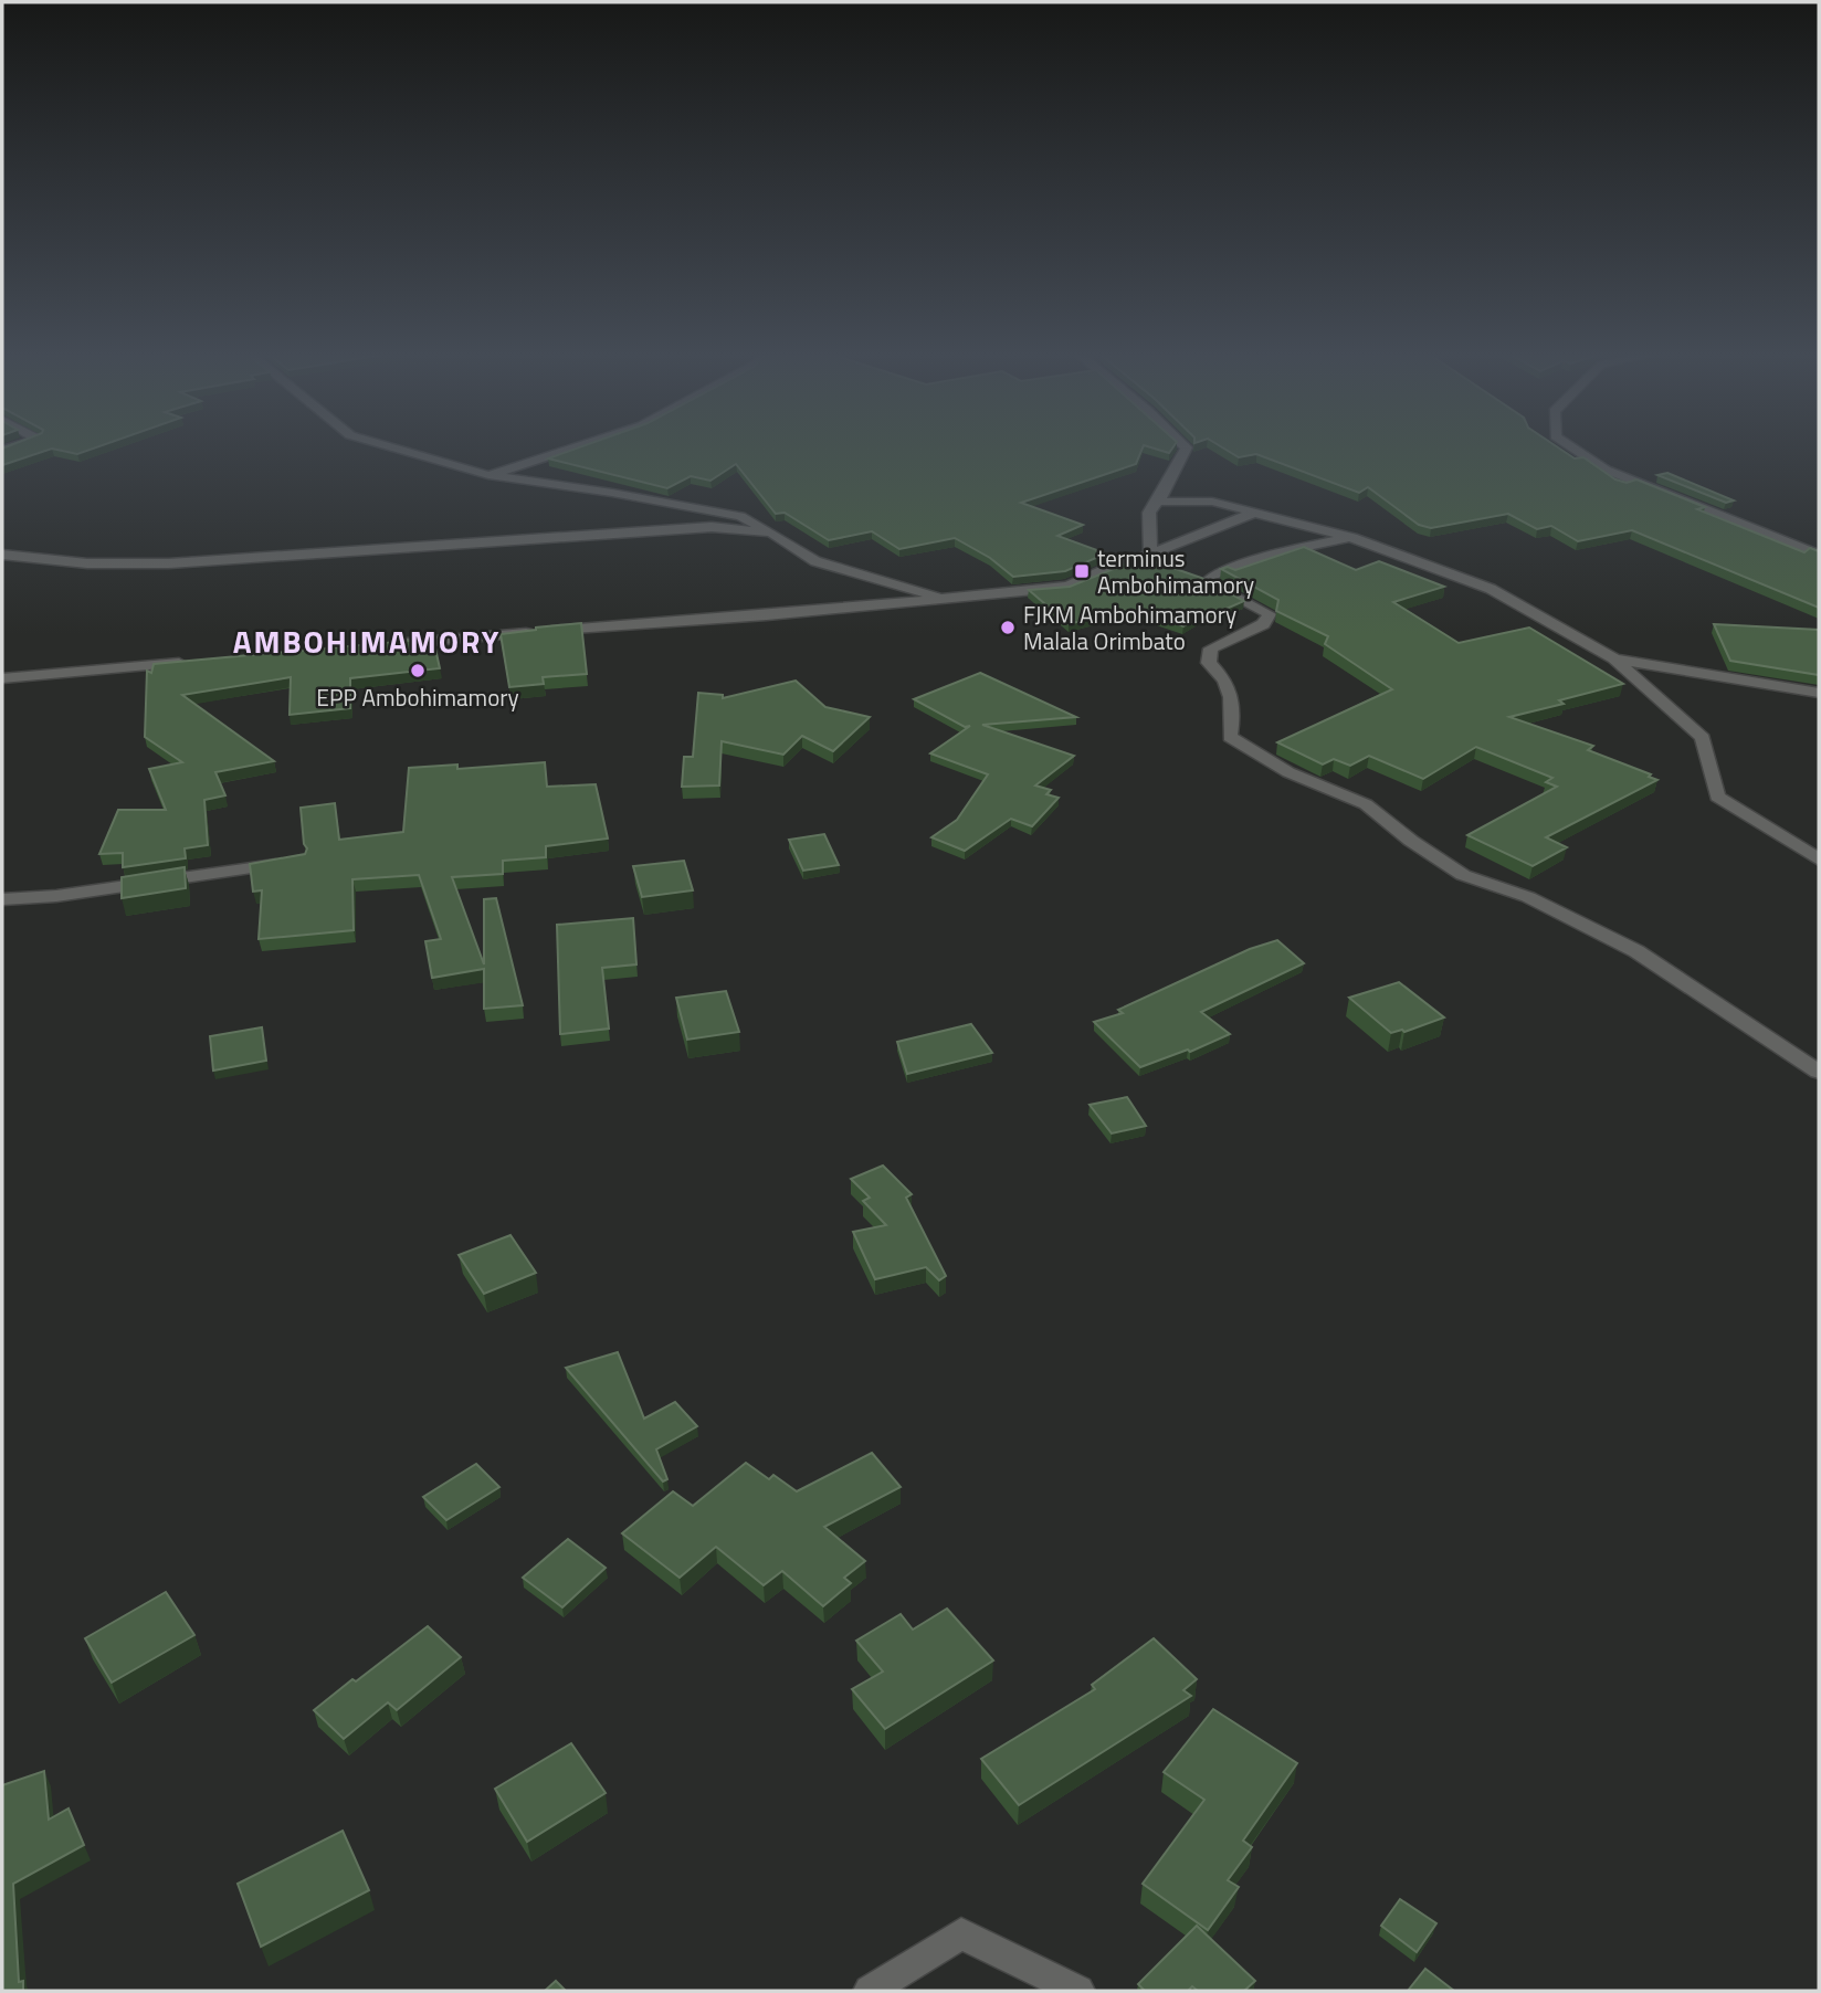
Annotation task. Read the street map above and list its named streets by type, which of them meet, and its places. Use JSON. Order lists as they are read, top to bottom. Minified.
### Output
{"districts":["AMBOHIMAMORY"],"places":{"transit":["terminus Ambohimamory"],"other":["FJKM Ambohimamory Malala Orimbato","EPP Ambohimamory"]}}
